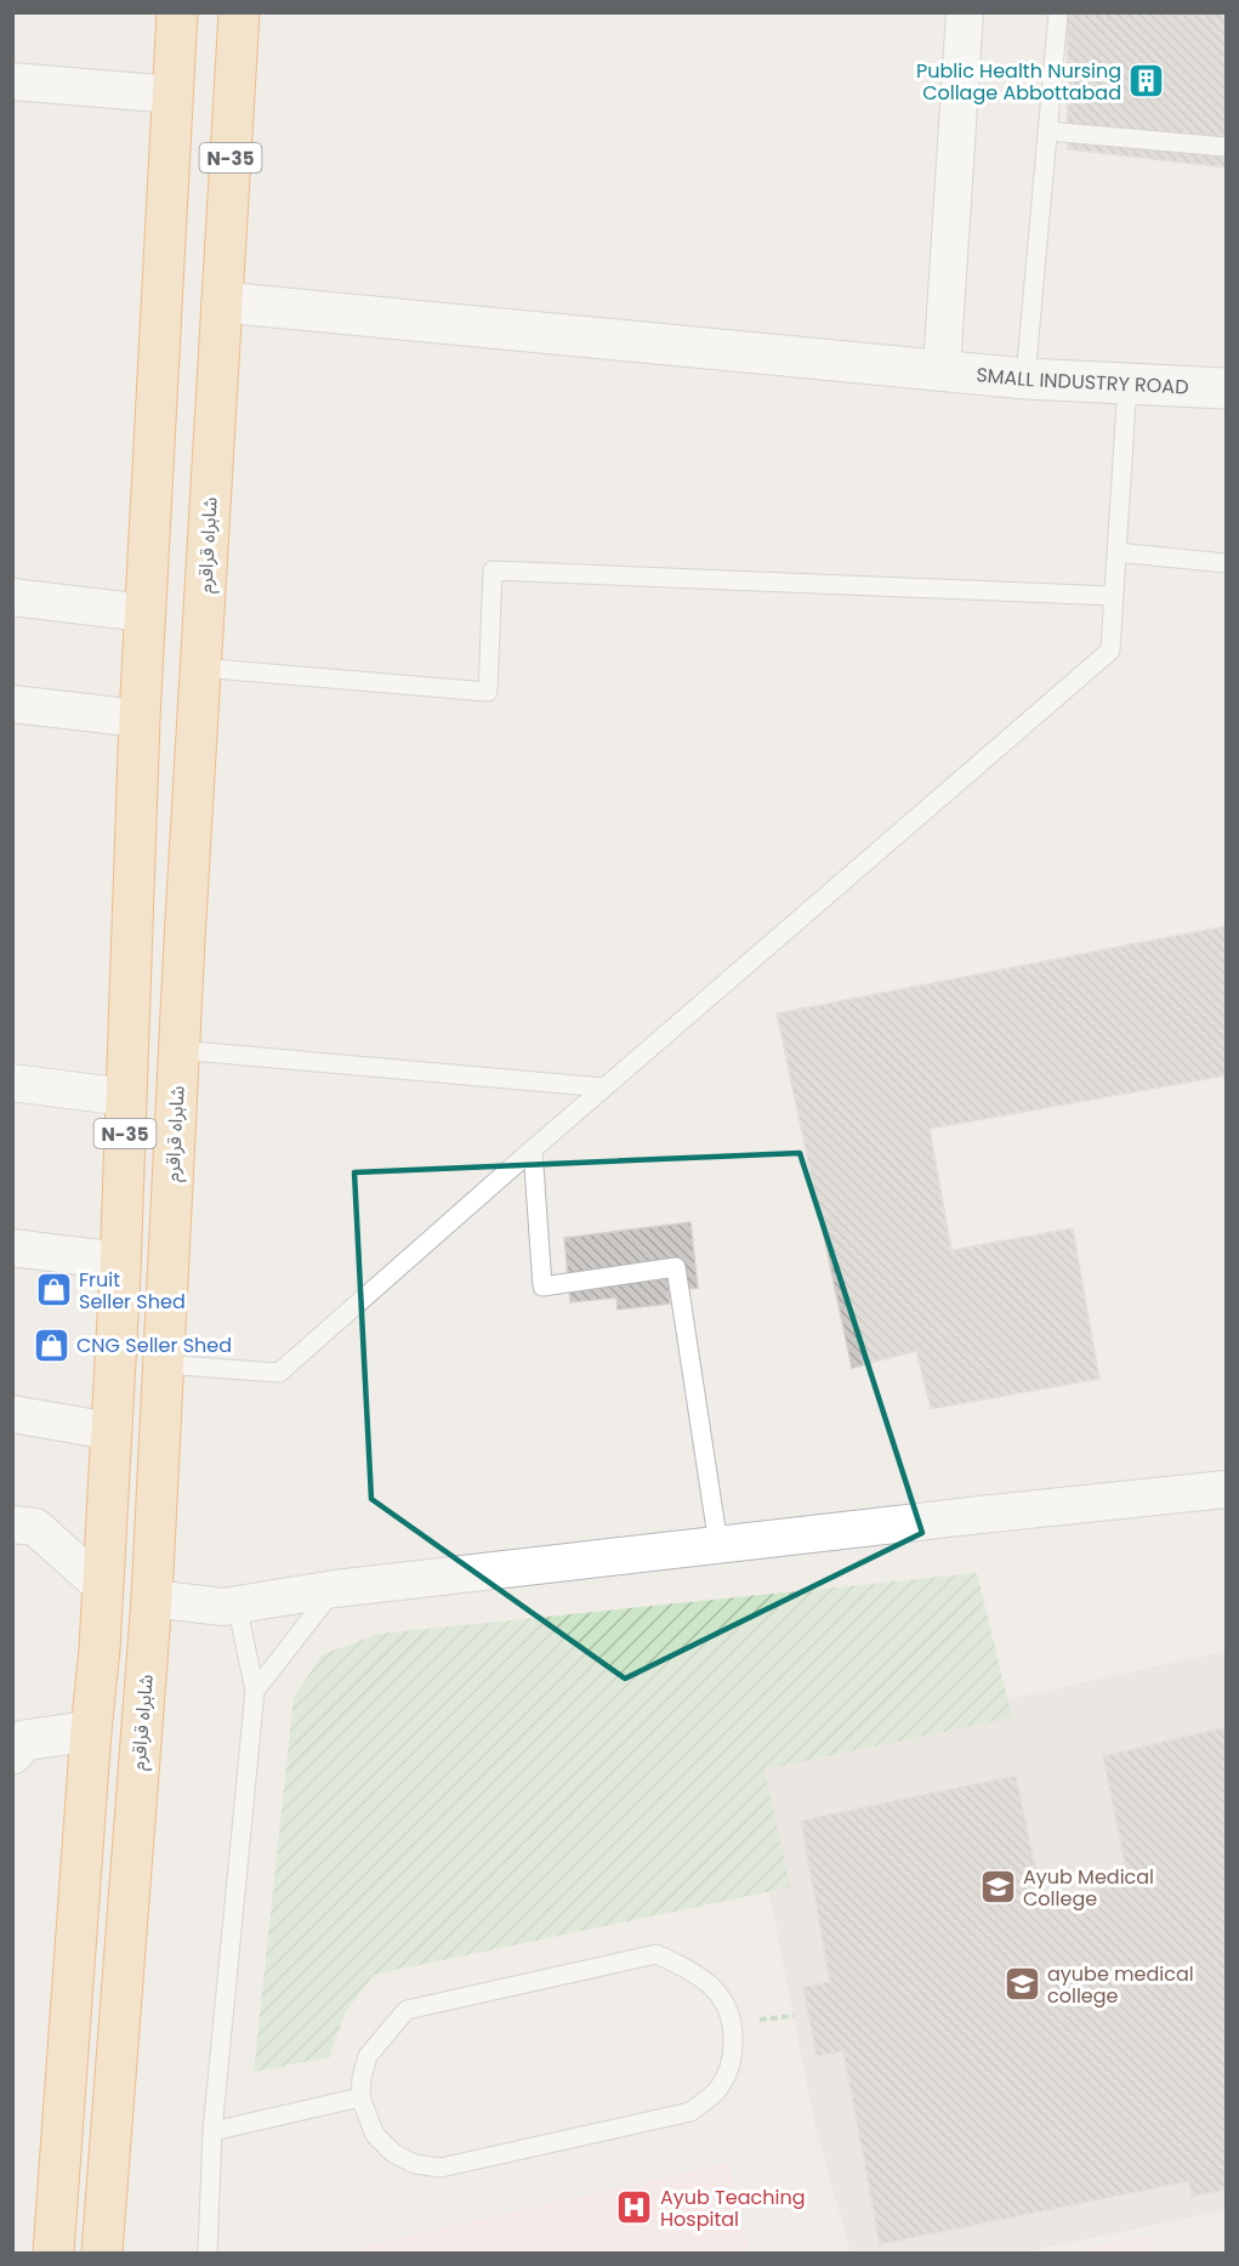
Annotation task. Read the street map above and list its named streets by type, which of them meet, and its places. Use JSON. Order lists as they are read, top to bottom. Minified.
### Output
{"streets":{"highway":["N-35","شاہراہ قراقرم"],"street":["SMALL INDUSTRY ROAD"]},"crossings":[["SMALL INDUSTRY ROAD","شاہراہ قراقرم"]],"places":{"building":["Public Health Nursing Collage Abbottabad"],"shop":["Fruit Seller Shed","CNG Seller Shed"],"school or university":["Ayub Medical College","ayube medical college"],"hospital":["Ayub Teaching Hospital"]}}
